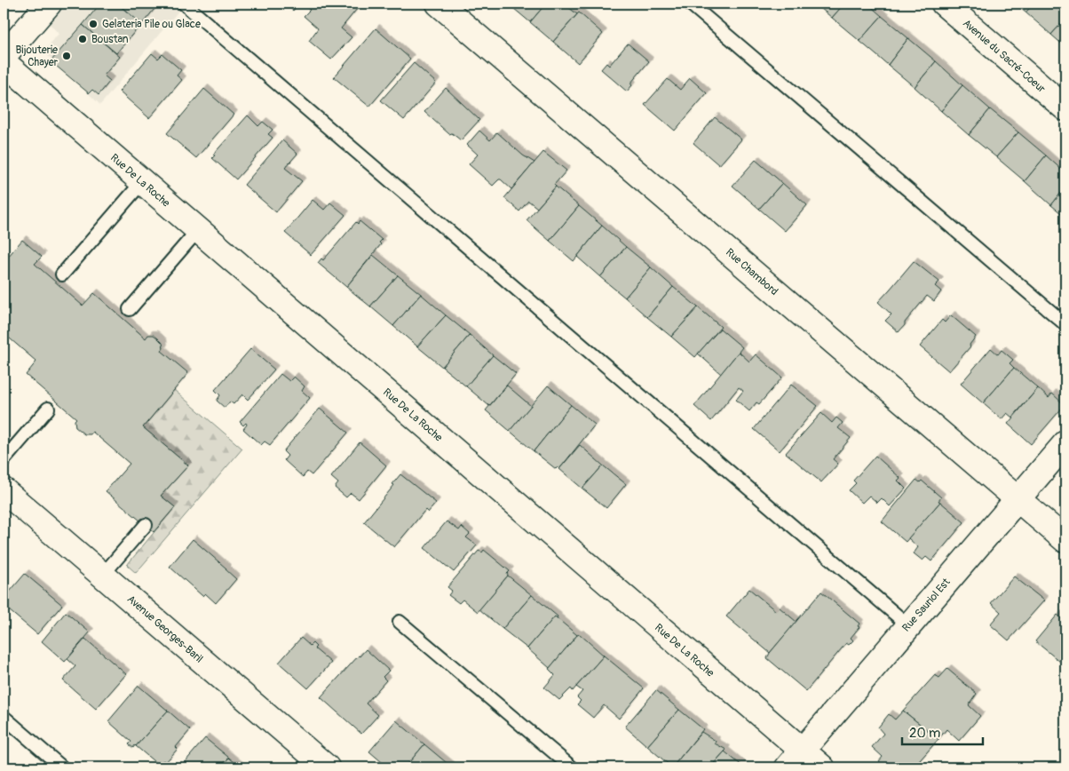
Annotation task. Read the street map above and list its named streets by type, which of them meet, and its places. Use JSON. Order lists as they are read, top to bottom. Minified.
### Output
{"streets":{"street":["Avenue du Sacré-Coeur","Rue De La Roche","Rue Chambord","Rue Sauriol Est","Avenue Georges-Baril"]},"crossings":[["Rue De La Roche","Rue Sauriol Est"],["Rue Chambord","Rue Sauriol Est"]],"places":["Gelateria Pile ou Glace","Boustan","Bijouterie Chayer"],"scale_bar":"20 m"}
